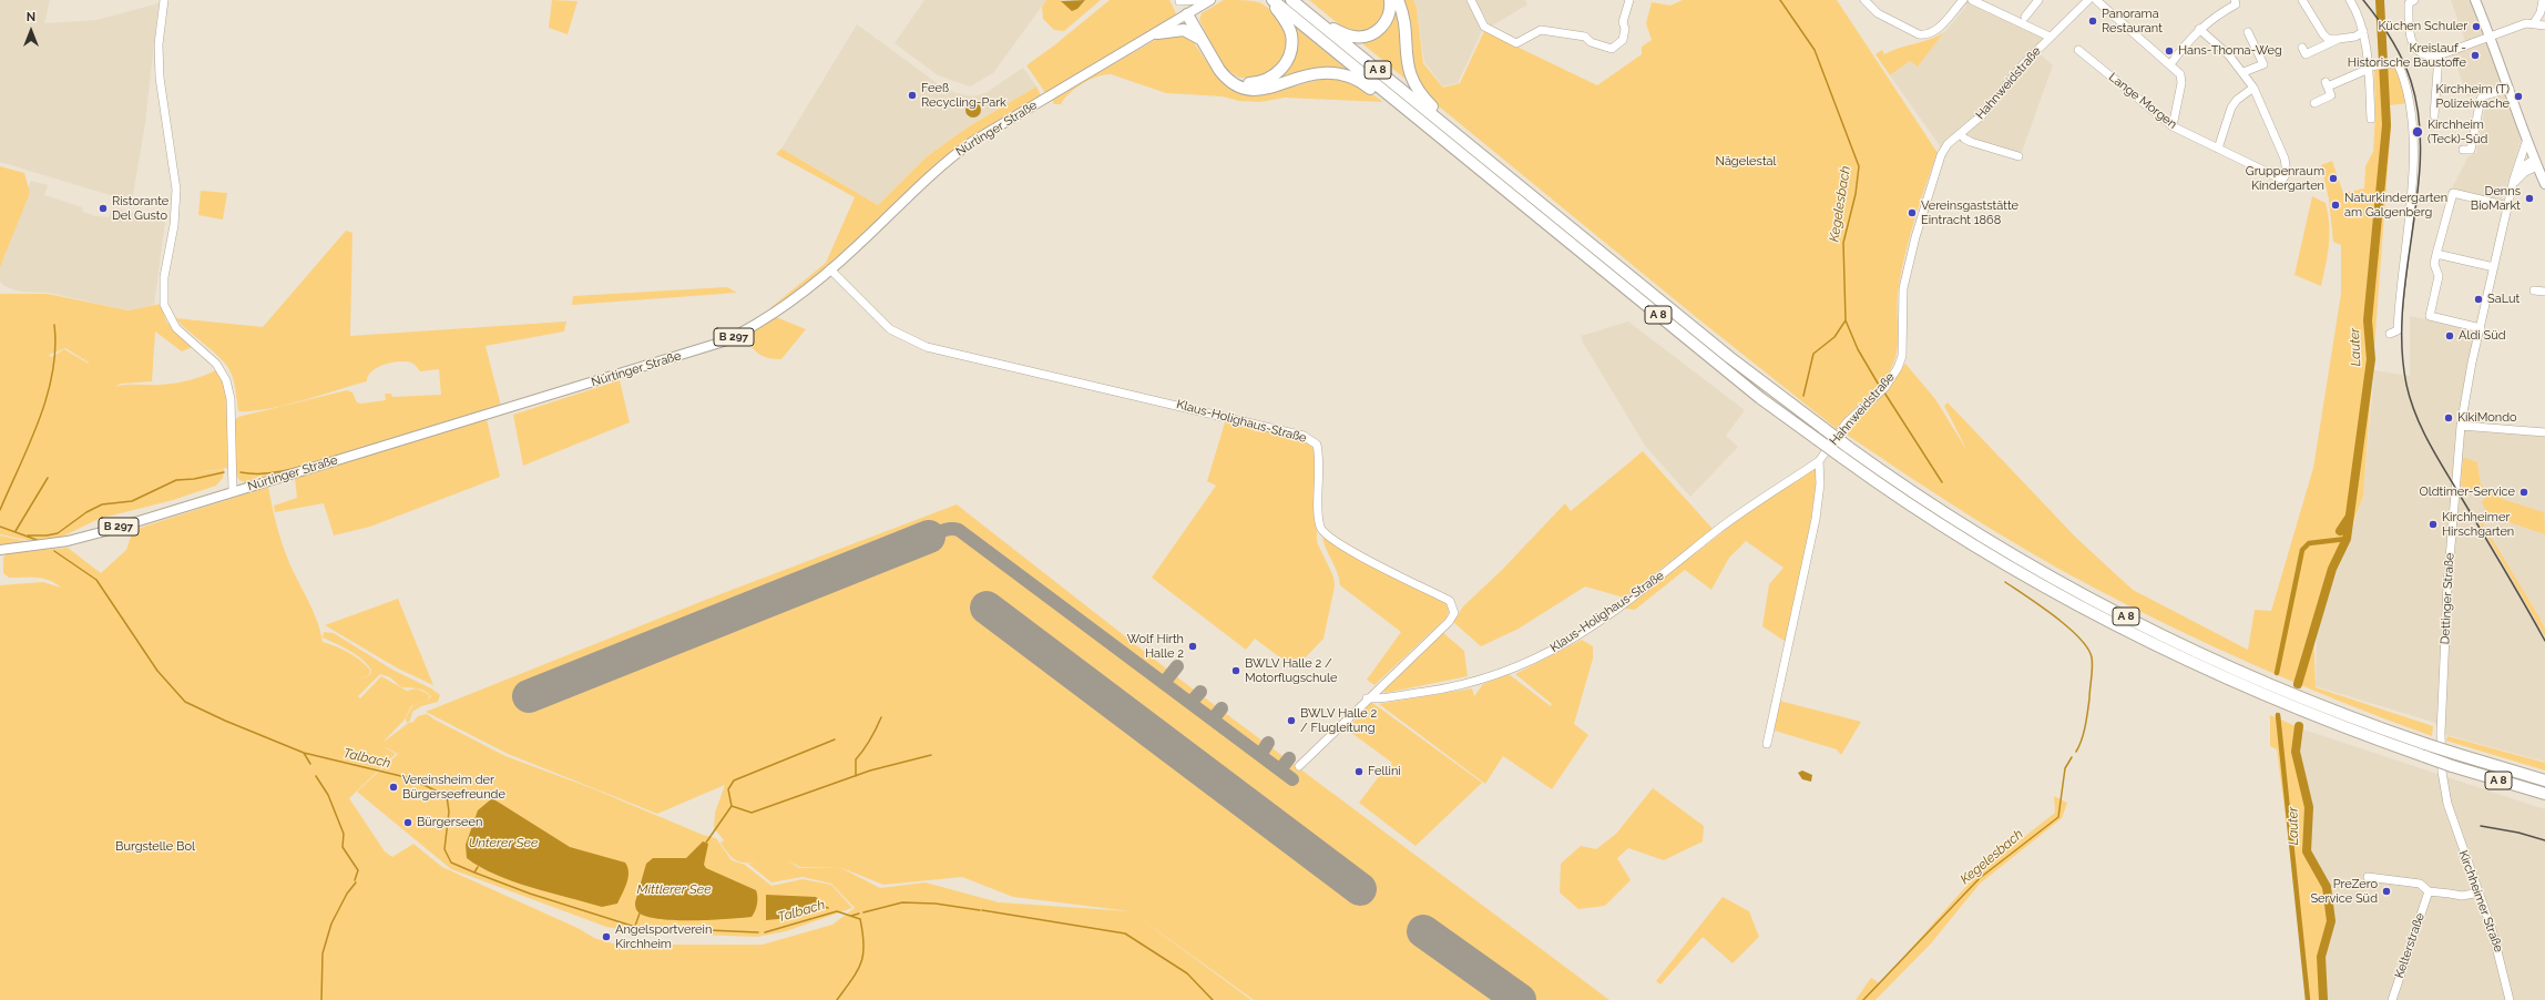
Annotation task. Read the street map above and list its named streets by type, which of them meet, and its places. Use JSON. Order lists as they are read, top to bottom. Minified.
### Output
{"streets":{"highway":["A 8"],"main road":["Nürtinger Straße","B 297"],"street":["Hahnweidstraße","Lange Morgen","Klaus-Holighaus-Straße","Dettinger Straße","Kirchheimer Straße","Kelterstraße"]},"crossings":[["Hahnweidstraße","Klaus-Holighaus-Straße"],["Nürtinger Straße","Klaus-Holighaus-Straße"],["Dettinger Straße","Kirchheimer Straße"]],"water":["Kegelesbach","Lauter","Talbach","Unterer See","Mittlerer See"],"parks":["Nägelestal","Burgstelle Bol"],"places":["Panorama Restaurant","Küchen Schuler","Hans-Thoma-Weg","Kreislauf - Historische Baustoffe","Feeß Recycling-Park","Kirchheim (T) Polizeiwache","Kirchheim (Teck)-Süd","Gruppenraum Kindergarten","Denns BioMarkt","Naturkindergarten am Galgenberg","Ristorante Del Gusto","Vereinsgaststätte Eintracht 1868","SaLut","Aldi Süd","KikiMondo","Oldtimer-Service","Kirchheimer Hirschgarten","Wolf Hirth Halle 2","BWLV Halle 2 / Motorflugschule","BWLV Halle 2 / Flugleitung","Fellini","Vereinsheim der Bürgerseefreunde","Bürgerseen","PreZero Service Süd","Angelsportverein Kirchheim"],"north":"top"}
